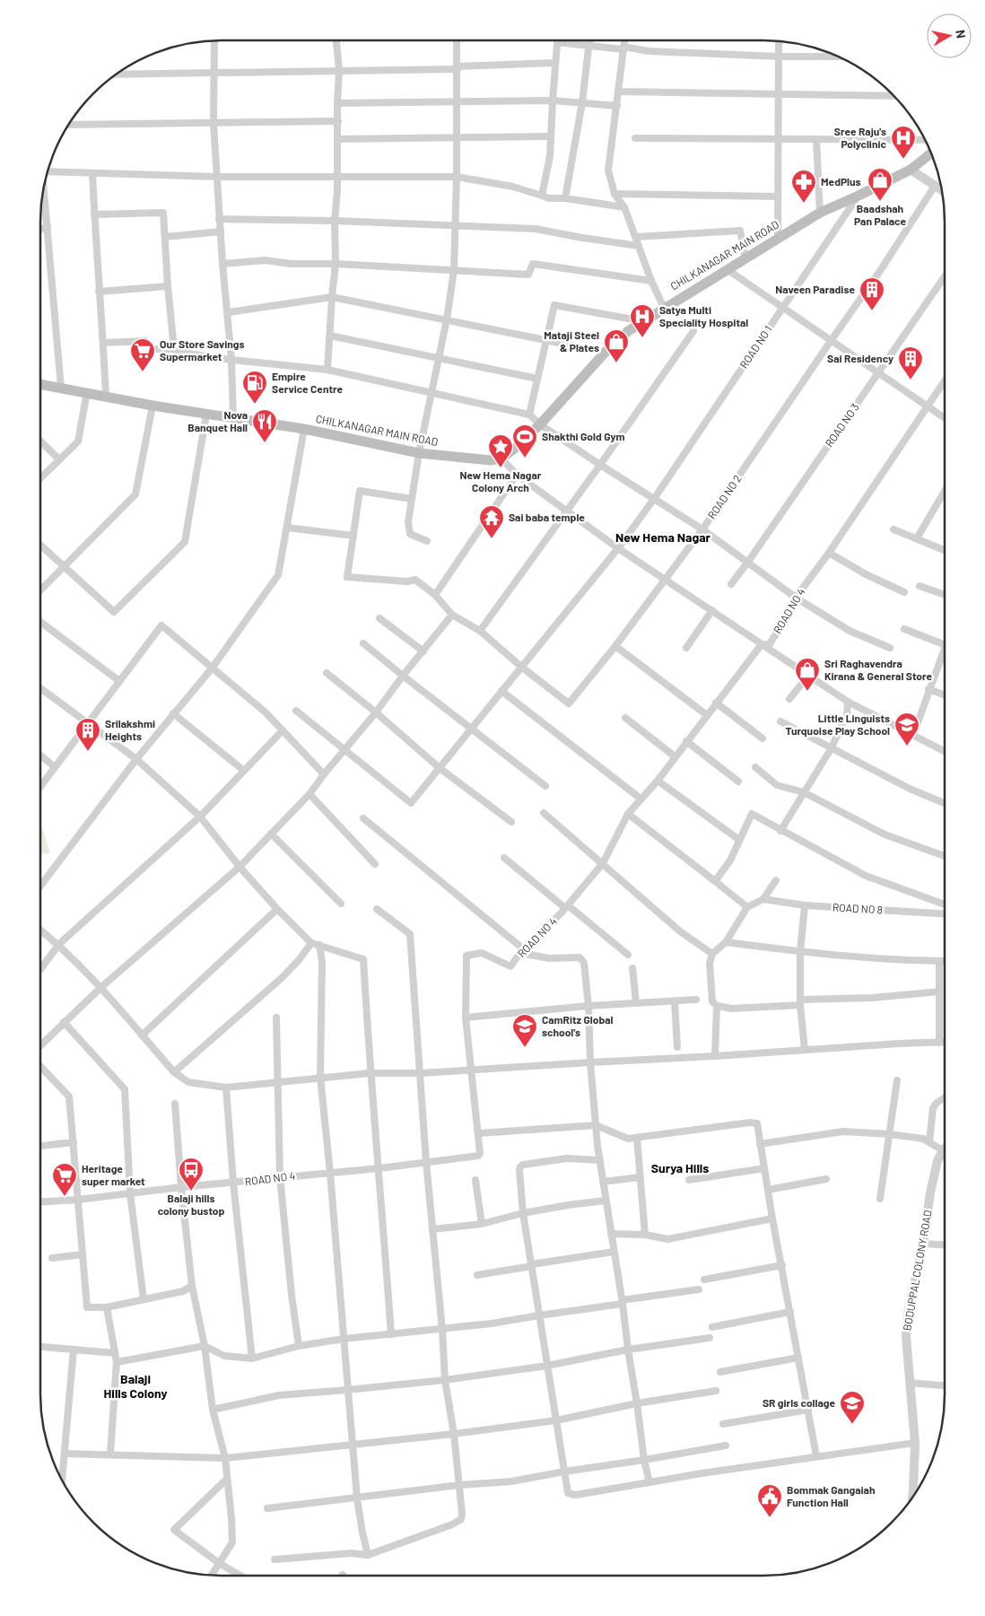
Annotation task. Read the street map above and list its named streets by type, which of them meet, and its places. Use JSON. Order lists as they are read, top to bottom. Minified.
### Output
{"streets":{"main road":["CHILKANAGAR MAIN ROAD"],"street":["ROAD NO 1","ROAD NO 3","ROAD NO 2","ROAD NO 4","ROAD NO 8","BODUPPAL COLONY ROAD"]},"crossings":[["CHILKANAGAR MAIN ROAD","ROAD NO 1"],["ROAD NO 1","ROAD NO 2"]],"districts":["New Hema Nagar","Surya Hills","Balaji Hills Colony"],"places":{"hospital":["Sree Raju's Polyclinic","Satya Multi Speciality Hospital"],"shop":["Baadshah Pan Palace","Mataji Steel & Plates","Sri Raghavendra Kirana & General Store"],"pharmacy":["MedPlus"],"building":["Naveen Paradise","Sai Residency","Srilakshmi Heights"],"supermarket":["Our Store Savings Supermarket","Heritage super market"],"fuel station":["Empire Service Centre"],"restaurant":["Nova Banquet Hall"],"sports":["Shakthi Gold Gym"],"place":["New Hema Nagar Colony Arch"],"temple":["Sai baba temple"],"school or university":["Little Linguists Turquoise Play School","CamRitz Global school's","SR girls collage"],"bus stop":["Balaji hills colony bustop"],"public building":["Bommak Gangaiah Function Hall"]},"north":"right"}
